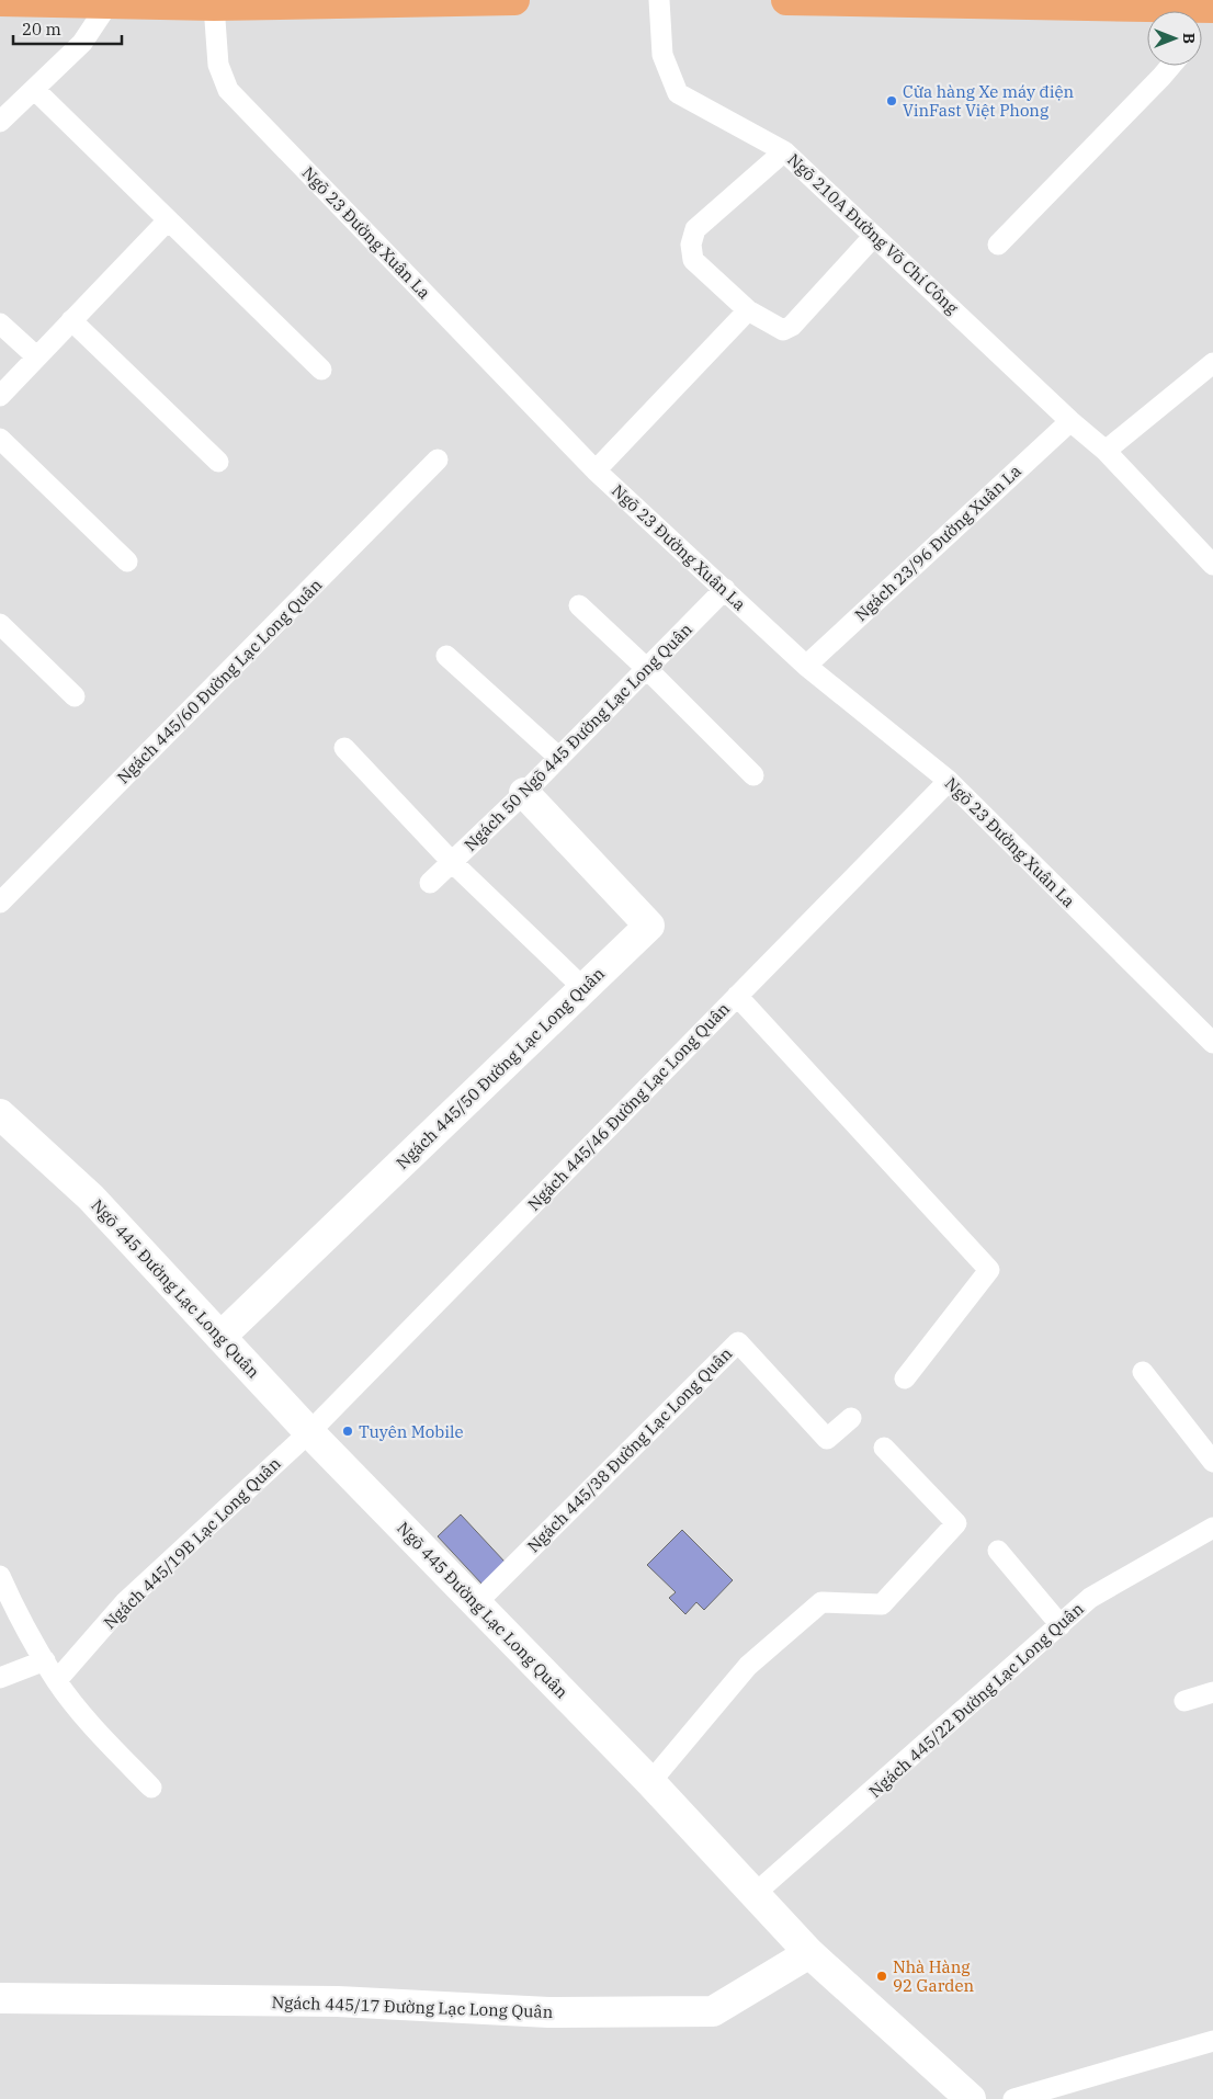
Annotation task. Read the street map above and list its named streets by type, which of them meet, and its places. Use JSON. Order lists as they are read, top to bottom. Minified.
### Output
{"streets":{"street":["Ngách 445/50 Đường Lạc Long Quân","Ngõ 445 Đường Lạc Long Quân","Ngách 445/17 Đường Lạc Long Quân"],"lane":["Ngõ 23 Đường Xuân La","Ngõ 210A Đường Võ Chí Công","Ngách 23/96 Đường Xuân La","Ngách 445/60 Đường Lạc Long Quân","Ngách 50 Ngõ 445 Đường Lạc Long Quân","Ngách 445/46 Đường Lạc Long Quân","Ngách 445/38 Đường Lạc Long Quân","Ngách 445/19B Lạc Long Quân","Ngách 445/22 Đường Lạc Long Quân"]},"crossings":[["Ngõ 23 Đường Xuân La","Ngách 23/96 Đường Xuân La"],["Ngõ 23 Đường Xuân La","Ngách 50 Ngõ 445 Đường Lạc Long Quân"],["Ngõ 23 Đường Xuân La","Ngách 445/46 Đường Lạc Long Quân"],["Ngõ 210A Đường Võ Chí Công","Ngách 23/96 Đường Xuân La"],["Ngách 50 Ngõ 445 Đường Lạc Long Quân","Ngách 445/50 Đường Lạc Long Quân"],["Ngách 445/50 Đường Lạc Long Quân","Ngõ 445 Đường Lạc Long Quân"],["Ngách 445/46 Đường Lạc Long Quân","Ngõ 445 Đường Lạc Long Quân"],["Ngách 445/46 Đường Lạc Long Quân","Ngách 445/19B Lạc Long Quân"],["Ngõ 445 Đường Lạc Long Quân","Ngách 445/38 Đường Lạc Long Quân"],["Ngõ 445 Đường Lạc Long Quân","Ngách 445/19B Lạc Long Quân"],["Ngõ 445 Đường Lạc Long Quân","Ngách 445/22 Đường Lạc Long Quân"],["Ngõ 445 Đường Lạc Long Quân","Ngách 445/17 Đường Lạc Long Quân"]],"places":["Cửa hàng Xe máy điện VinFast Việt Phong","Tuyên Mobile","Nhà Hàng 92 Garden"],"scale_bar":"20 m","north":"right"}
